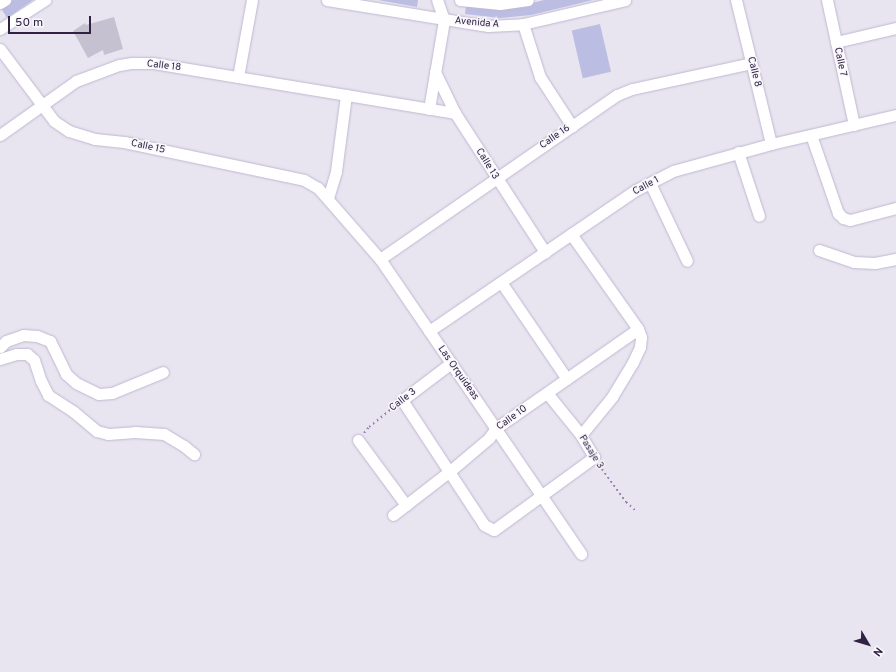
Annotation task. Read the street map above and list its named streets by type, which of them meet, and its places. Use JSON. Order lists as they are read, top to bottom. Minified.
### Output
{"streets":{"street":["Avenida A","Calle 7","Calle 18","Calle 8","Calle 16","Calle 15","Calle 13","Calle 1","Las Orquideas","Calle 3","Calle 10","Pasaje 3"]},"crossings":[["Calle 7","Calle 1"],["Calle 18","Calle 15"],["Calle 18","Calle 13"],["Calle 8","Calle 16"],["Calle 8","Calle 1"],["Calle 16","Calle 13"],["Calle 16","Las Orquideas"],["Calle 15","Las Orquideas"],["Calle 13","Calle 1"],["Calle 1","Las Orquideas"],["Las Orquideas","Calle 3"],["Las Orquideas","Calle 10"],["Calle 10","Pasaje 3"]],"scale_bar":"50 m","north":"bottom right"}
